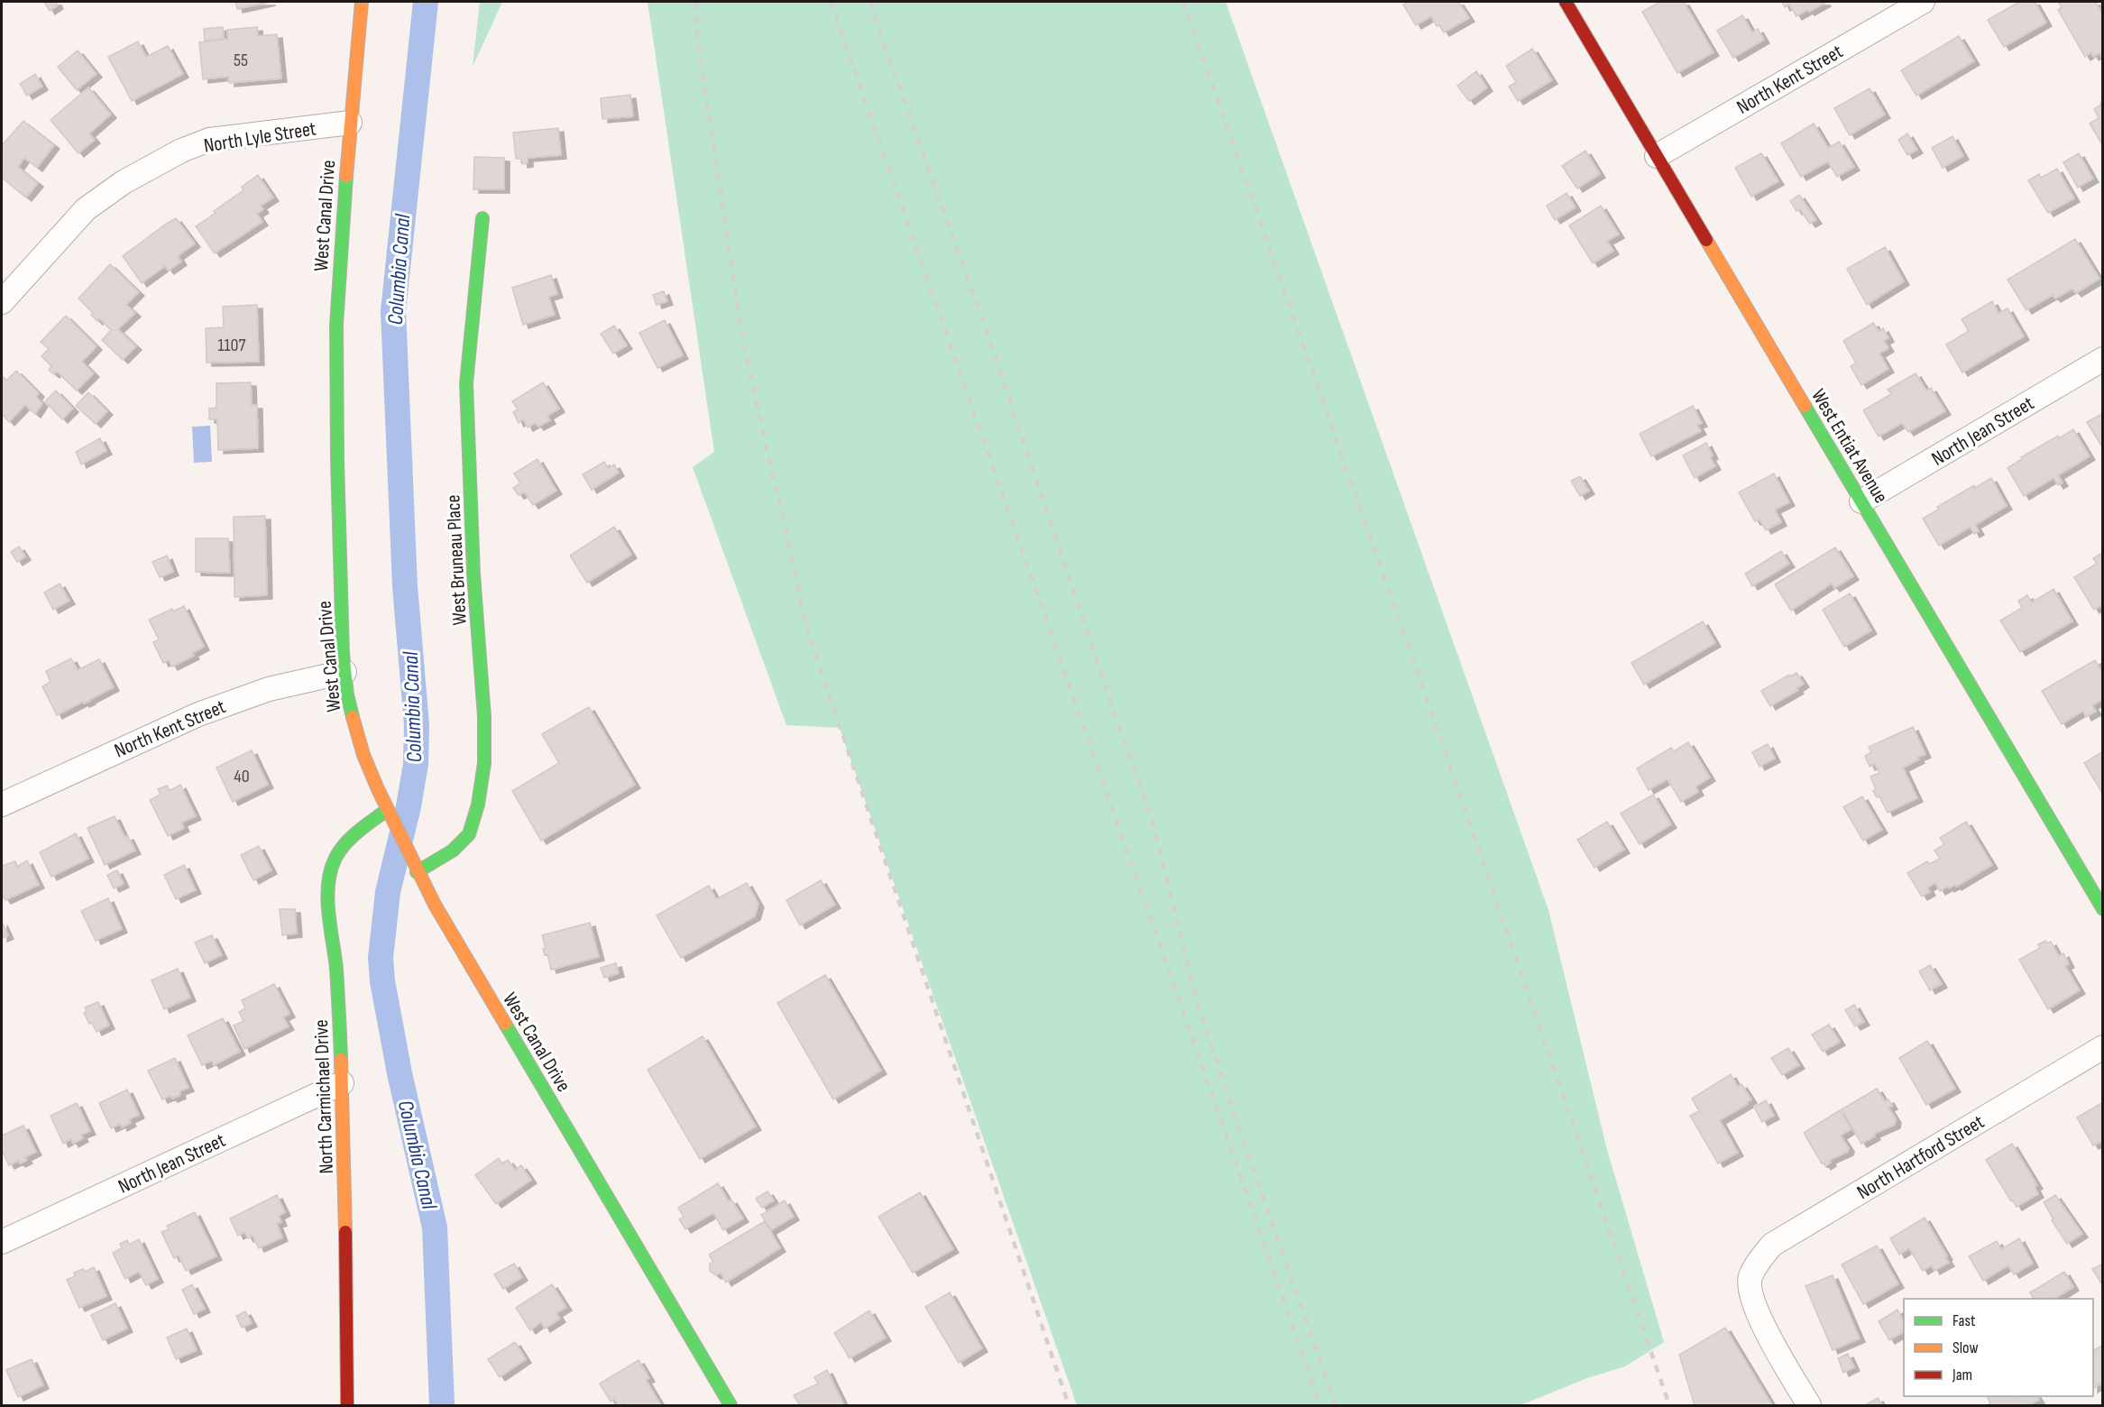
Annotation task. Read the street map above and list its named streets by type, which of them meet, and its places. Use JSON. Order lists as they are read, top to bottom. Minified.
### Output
{"streets":{"street":["North Kent Street","North Lyle Street","West Canal Drive","North Jean Street","West Entiat Avenue","West Bruneau Place","North Carmichael Drive","North Hartford Street"]},"crossings":[["North Kent Street","West Canal Drive"],["North Kent Street","West Entiat Avenue"],["North Lyle Street","West Canal Drive"],["West Canal Drive","West Bruneau Place"],["West Canal Drive","North Carmichael Drive"],["North Jean Street","West Entiat Avenue"],["North Jean Street","North Carmichael Drive"]],"water":["Columbia Canal"],"house_numbers":["55","1107","40"],"legend":["Fast","Slow","Jam"]}
